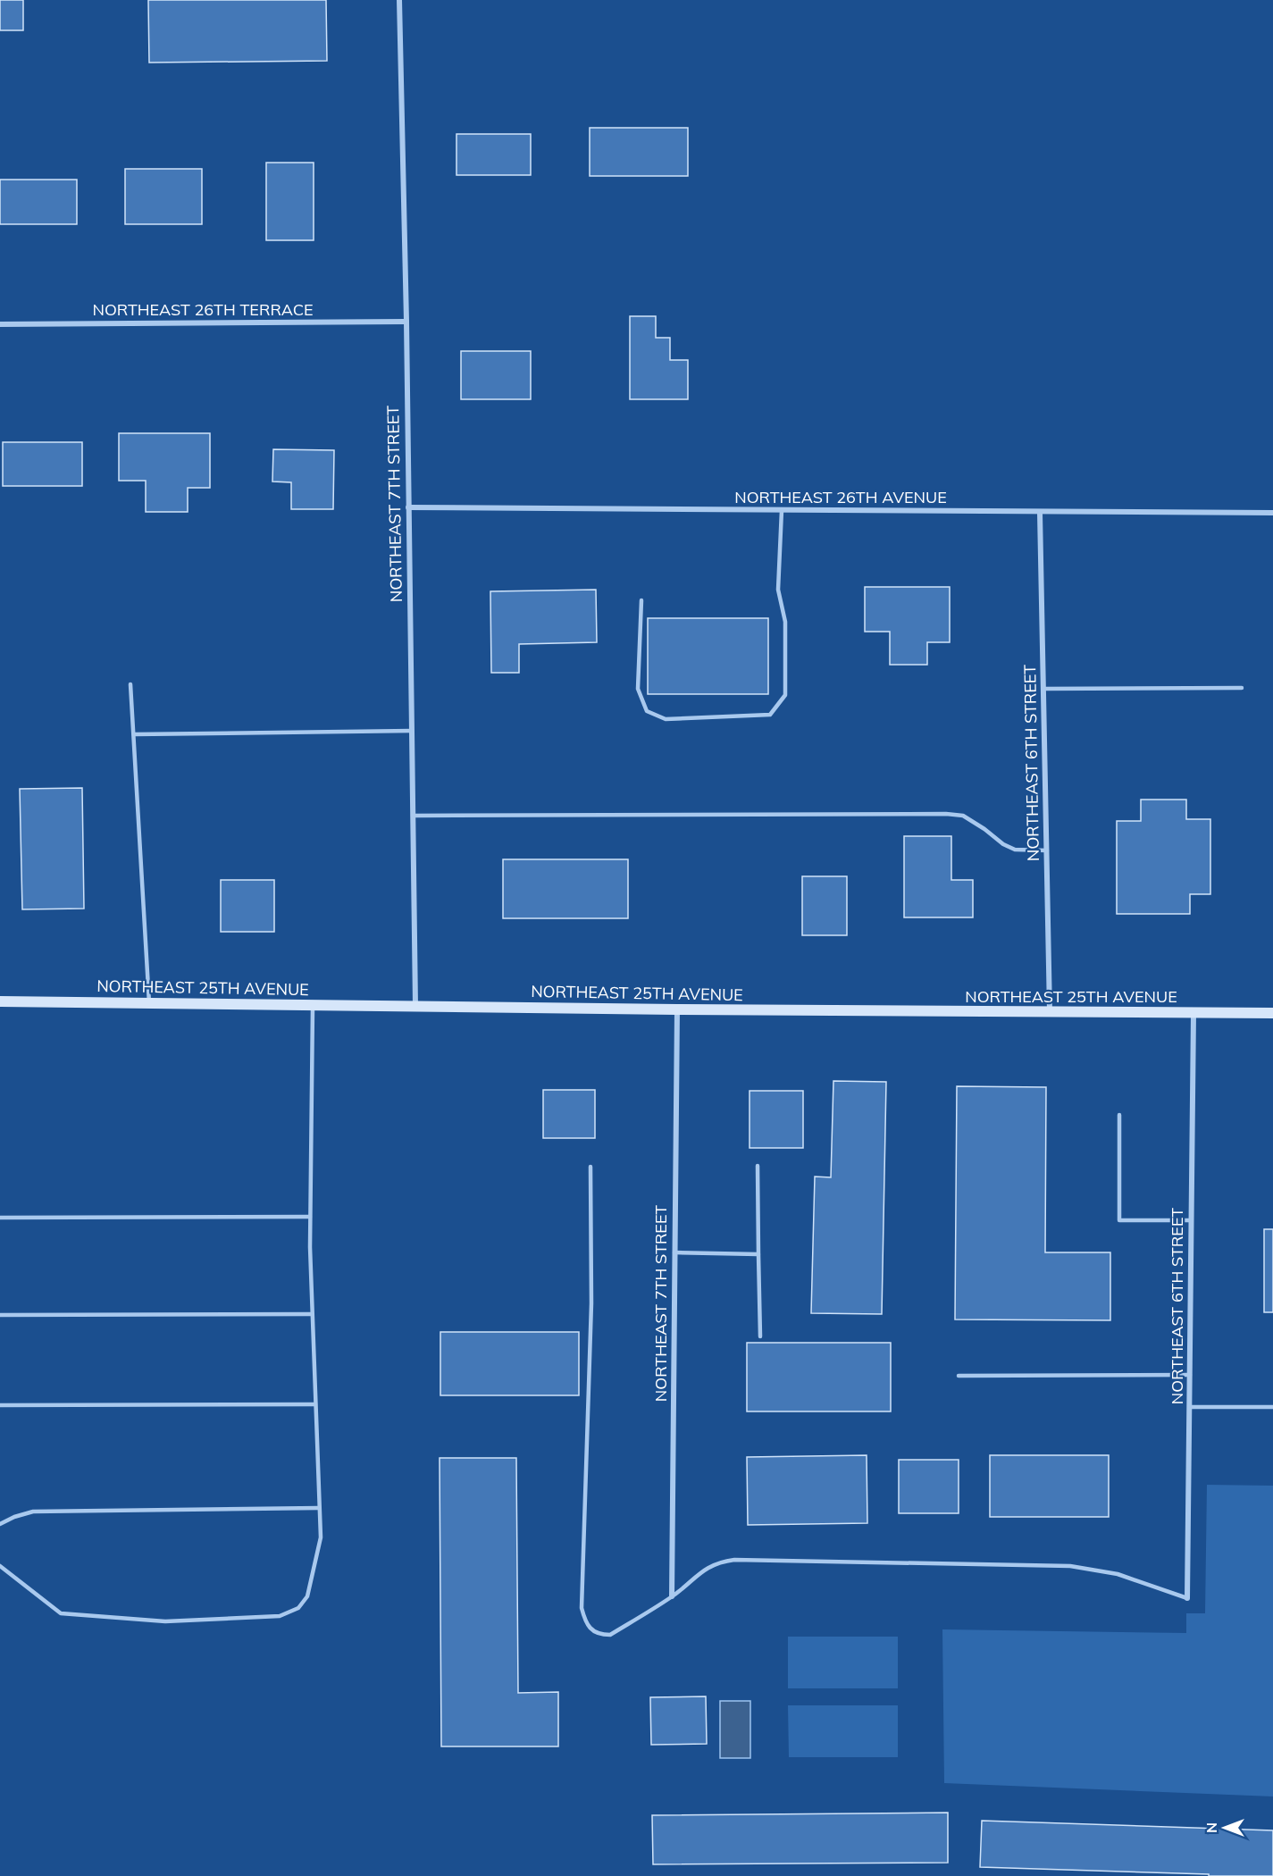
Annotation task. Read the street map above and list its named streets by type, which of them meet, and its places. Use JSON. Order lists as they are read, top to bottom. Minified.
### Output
{"streets":{"main road":["NORTHEAST 25TH AVENUE"],"street":["NORTHEAST 26TH TERRACE","NORTHEAST 26TH AVENUE","NORTHEAST 7TH STREET","NORTHEAST 6TH STREET"]},"crossings":[["NORTHEAST 26TH TERRACE","NORTHEAST 7TH STREET"],["NORTHEAST 26TH AVENUE","NORTHEAST 7TH STREET"],["NORTHEAST 26TH AVENUE","NORTHEAST 6TH STREET"],["NORTHEAST 7TH STREET","NORTHEAST 25TH AVENUE"],["NORTHEAST 6TH STREET","NORTHEAST 25TH AVENUE"]],"north":"left"}
